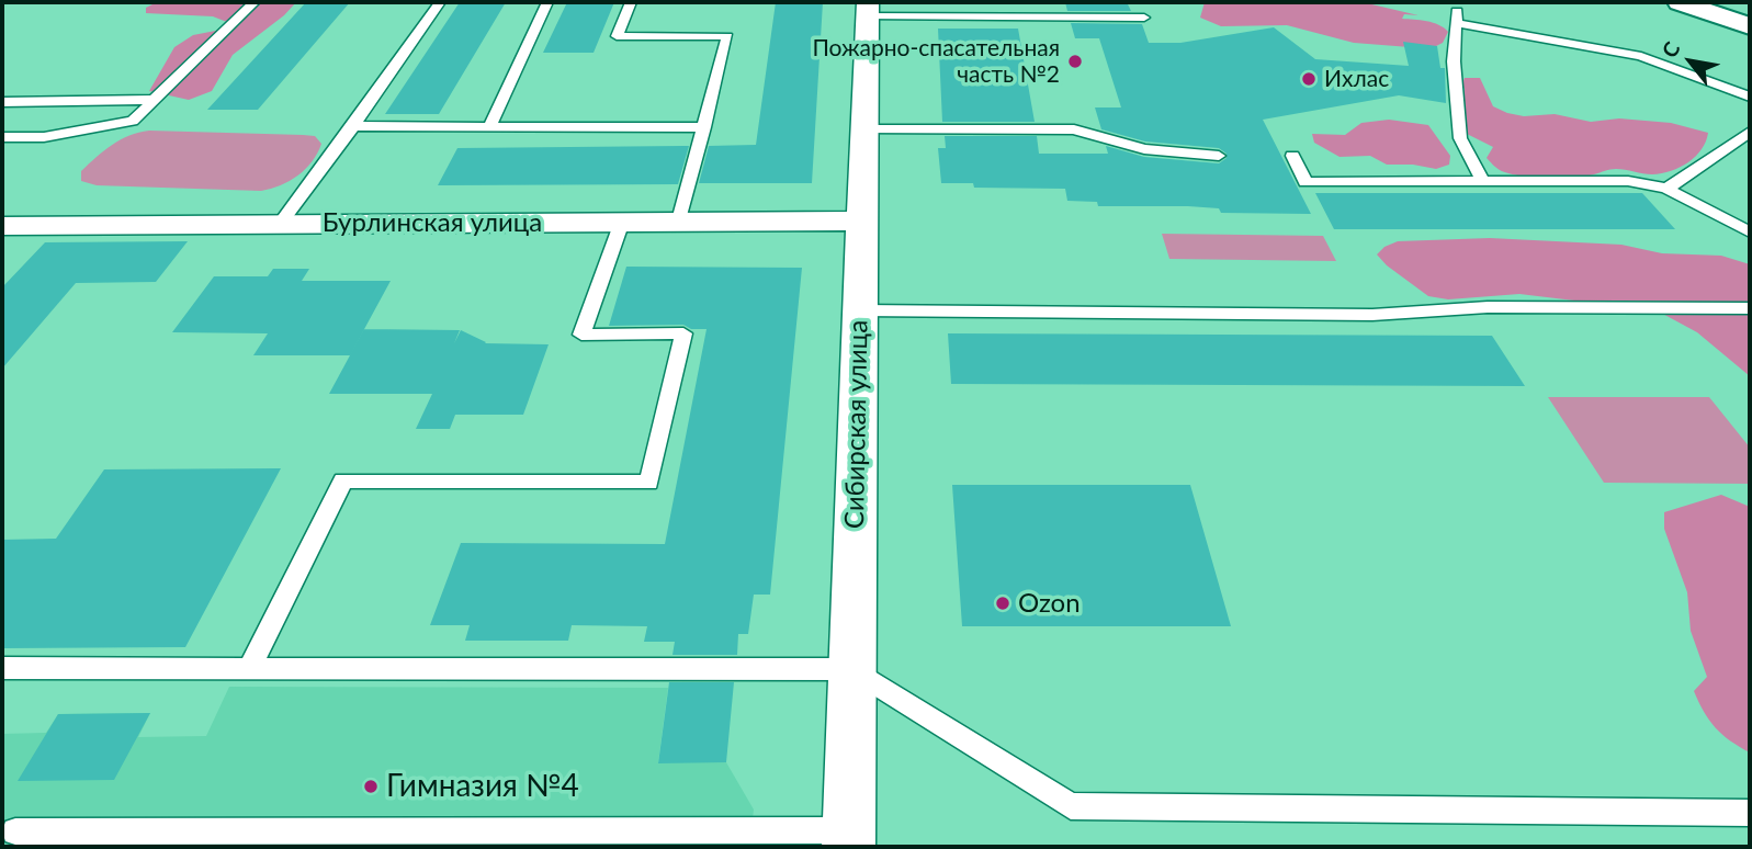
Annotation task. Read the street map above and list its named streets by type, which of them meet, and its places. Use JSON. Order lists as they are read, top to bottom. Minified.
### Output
{"streets":{"street":["Бурлинская улица","Сибирская улица"]},"crossings":[["Бурлинская улица","Сибирская улица"]],"places":["Пожарно-спасательная часть №2","Ихлас","Ozon","Гимназия №4"],"north":"top left"}
